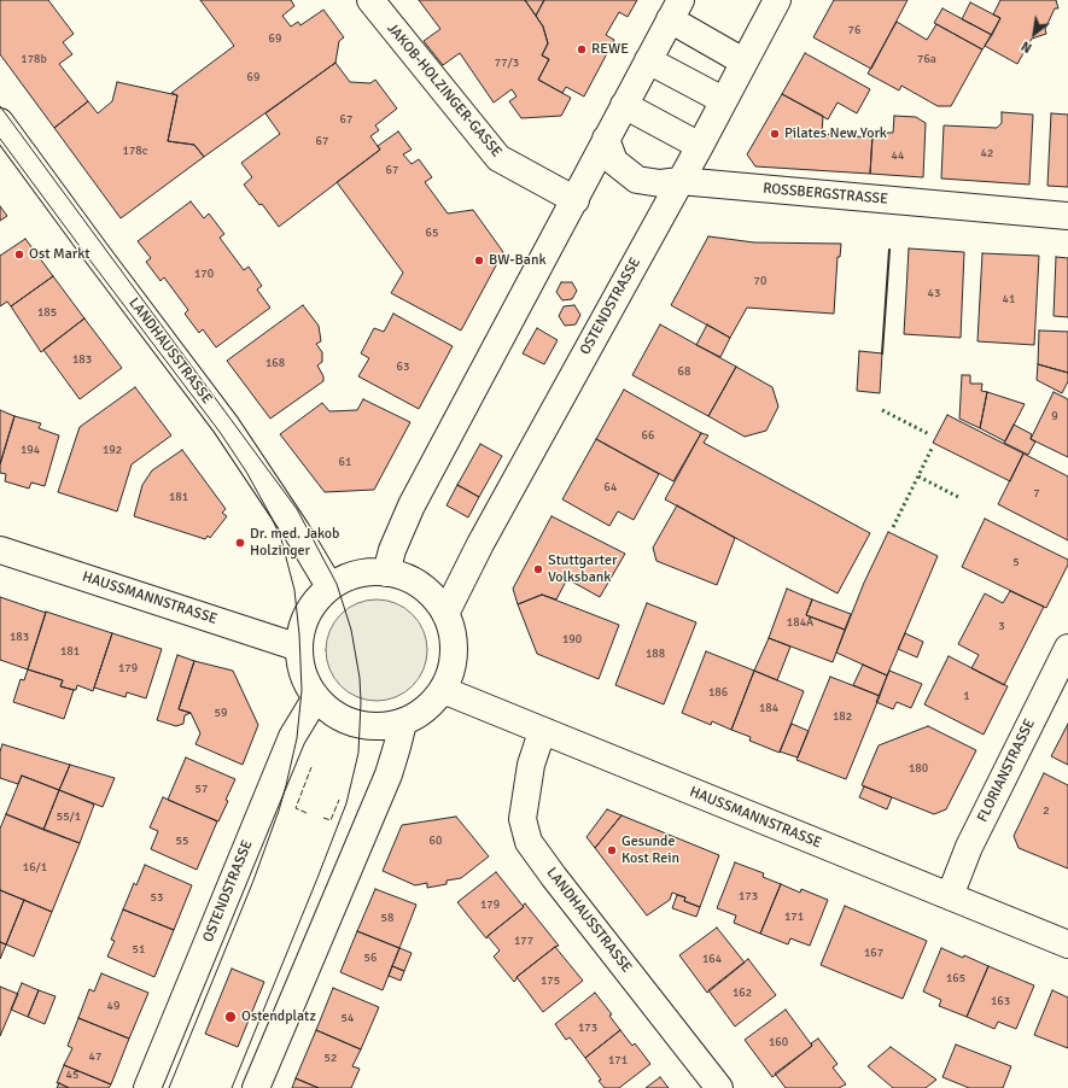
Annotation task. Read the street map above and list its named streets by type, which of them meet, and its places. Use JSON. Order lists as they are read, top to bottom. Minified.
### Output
{"streets":{"street":["JAKOB-HOLZINGER-GASSE","ROSSBERGSTRASSE","OSTENDSTRASSE","LANDHAUSSTRASSE","HAUSSMANNSTRASSE","FLORIANSTRASSE"]},"crossings":[["ROSSBERGSTRASSE","OSTENDSTRASSE"],["OSTENDSTRASSE","LANDHAUSSTRASSE"],["OSTENDSTRASSE","HAUSSMANNSTRASSE"],["LANDHAUSSTRASSE","HAUSSMANNSTRASSE"],["HAUSSMANNSTRASSE","FLORIANSTRASSE"]],"places":["REWE","Pilates New York","Ost Markt","BW-Bank","Dr. med. Jakob Holzinger","Stuttgarter Volksbank","Gesunde Kost Rein","Ostendplatz"],"house_numbers":["76","69","178b","76a","77/3","69","67","67","178c","42","44","67","65","170","70","43","41","185","183","168","63","68","9","66","194","192","61","64","7","181","5","184A","3","183","190","181","188","179","186","1","184","59","182","180","57","2","55/1","55","60","16/1","173","53","179","171","58","177","51","167","56","164","165","175","162","163","49","54","173","160","47","52","171","45"],"north":"bottom left"}
